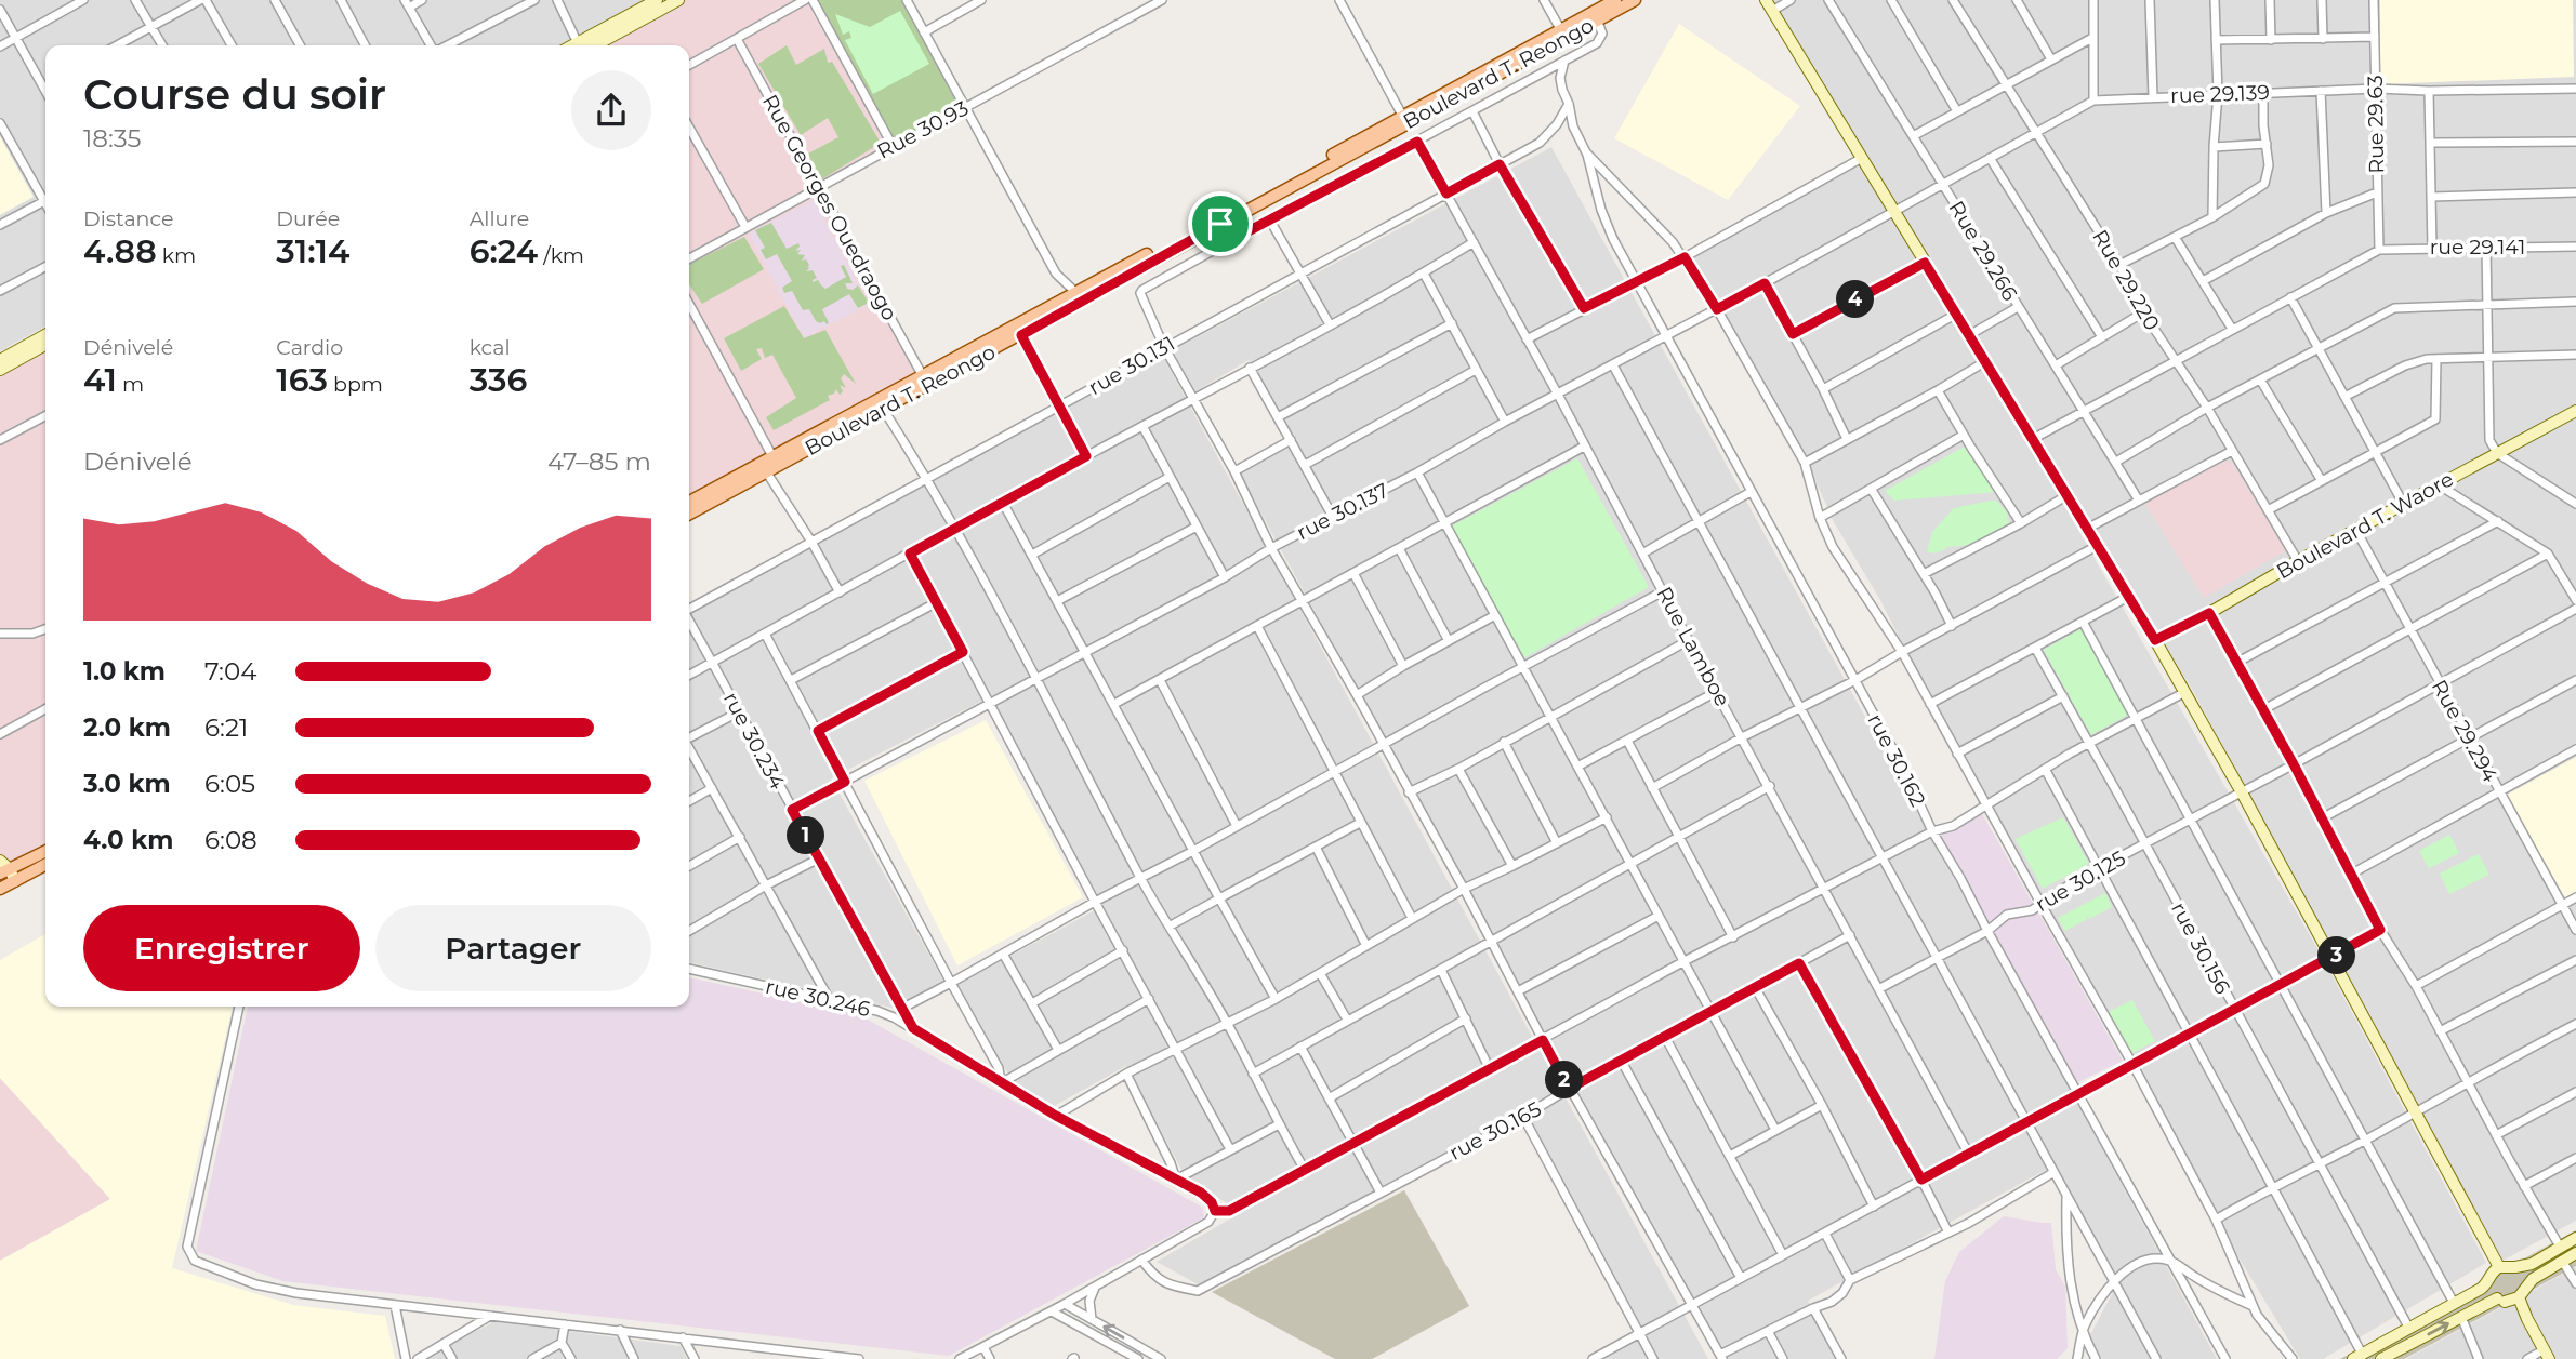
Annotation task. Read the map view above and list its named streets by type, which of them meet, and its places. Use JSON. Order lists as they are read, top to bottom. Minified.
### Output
{"streets":{"main road":["Boulevard T. Reongo"],"street":["rue 29.139","Rue 29.63","Rue 30.93","Rue Georges Ouedraogo","rue 29.141","Rue 29.266","Rue 29.220","rue 30.131","rue 30.137","Boulevard T. Waore","Rue Lamboe","Rue 29.294","rue 30.234","rue 30.162","rue 30.125","rue 30.156","rue 30.246","rue 30.165"]},"crossings":[["Boulevard T. Reongo","Rue Georges Ouedraogo"],["rue 29.139","Rue 29.63"],["rue 29.139","Rue 29.266"],["rue 29.139","Rue 29.220"],["rue 29.139","rue 30.137"],["Rue 29.63","rue 29.141"],["Rue 30.93","Rue Georges Ouedraogo"],["Rue 29.220","Boulevard T. Waore"],["rue 30.131","Rue Lamboe"],["rue 30.137","Rue Lamboe"],["rue 30.137","rue 30.234"],["rue 30.137","rue 30.162"],["Boulevard T. Waore","Rue 29.294"],["Rue Lamboe","rue 30.125"],["Rue Lamboe","rue 30.165"],["Rue 29.294","rue 30.125"],["rue 30.234","rue 30.246"],["rue 30.162","rue 30.125"],["rue 30.125","rue 30.156"]],"page":{"heading":["Course du soir","18:35"],"stats":[["Distance","4.88 km"],["Durée","31:14"],["Allure","6:24 /km"],["Dénivelé","41 m"],["Cardio","163 bpm"],["kcal","336"]],"pins":["4","1","3","2"],"chart":["Dénivelé","47–85 m"],"list":[{"name":"1.0 km","note":"7:04"},{"name":"2.0 km","note":"6:21"},{"name":"3.0 km","note":"6:05"},{"name":"4.0 km","note":"6:08"}],"buttons":["Enregistrer","Partager"]}}
